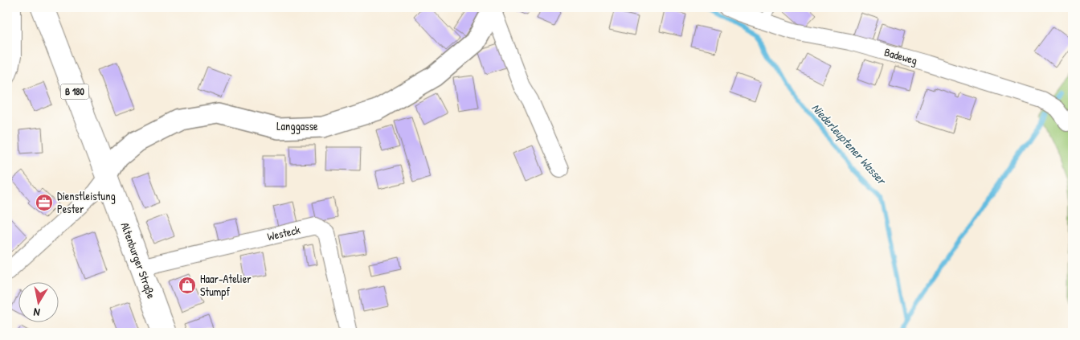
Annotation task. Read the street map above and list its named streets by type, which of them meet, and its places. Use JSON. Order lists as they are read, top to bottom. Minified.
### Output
{"streets":{"main road":["B 180","Altenburger Straße"],"street":["Badeweg","Langgasse","Westeck"]},"crossings":[["Langgasse","Altenburger Straße"],["Westeck","Altenburger Straße"]],"water":["Niederleuptener Wasser"],"places":{"office":["Dienstleistung Pester"],"shop":["Haar-Atelier Stumpf"]},"north":"bottom"}
